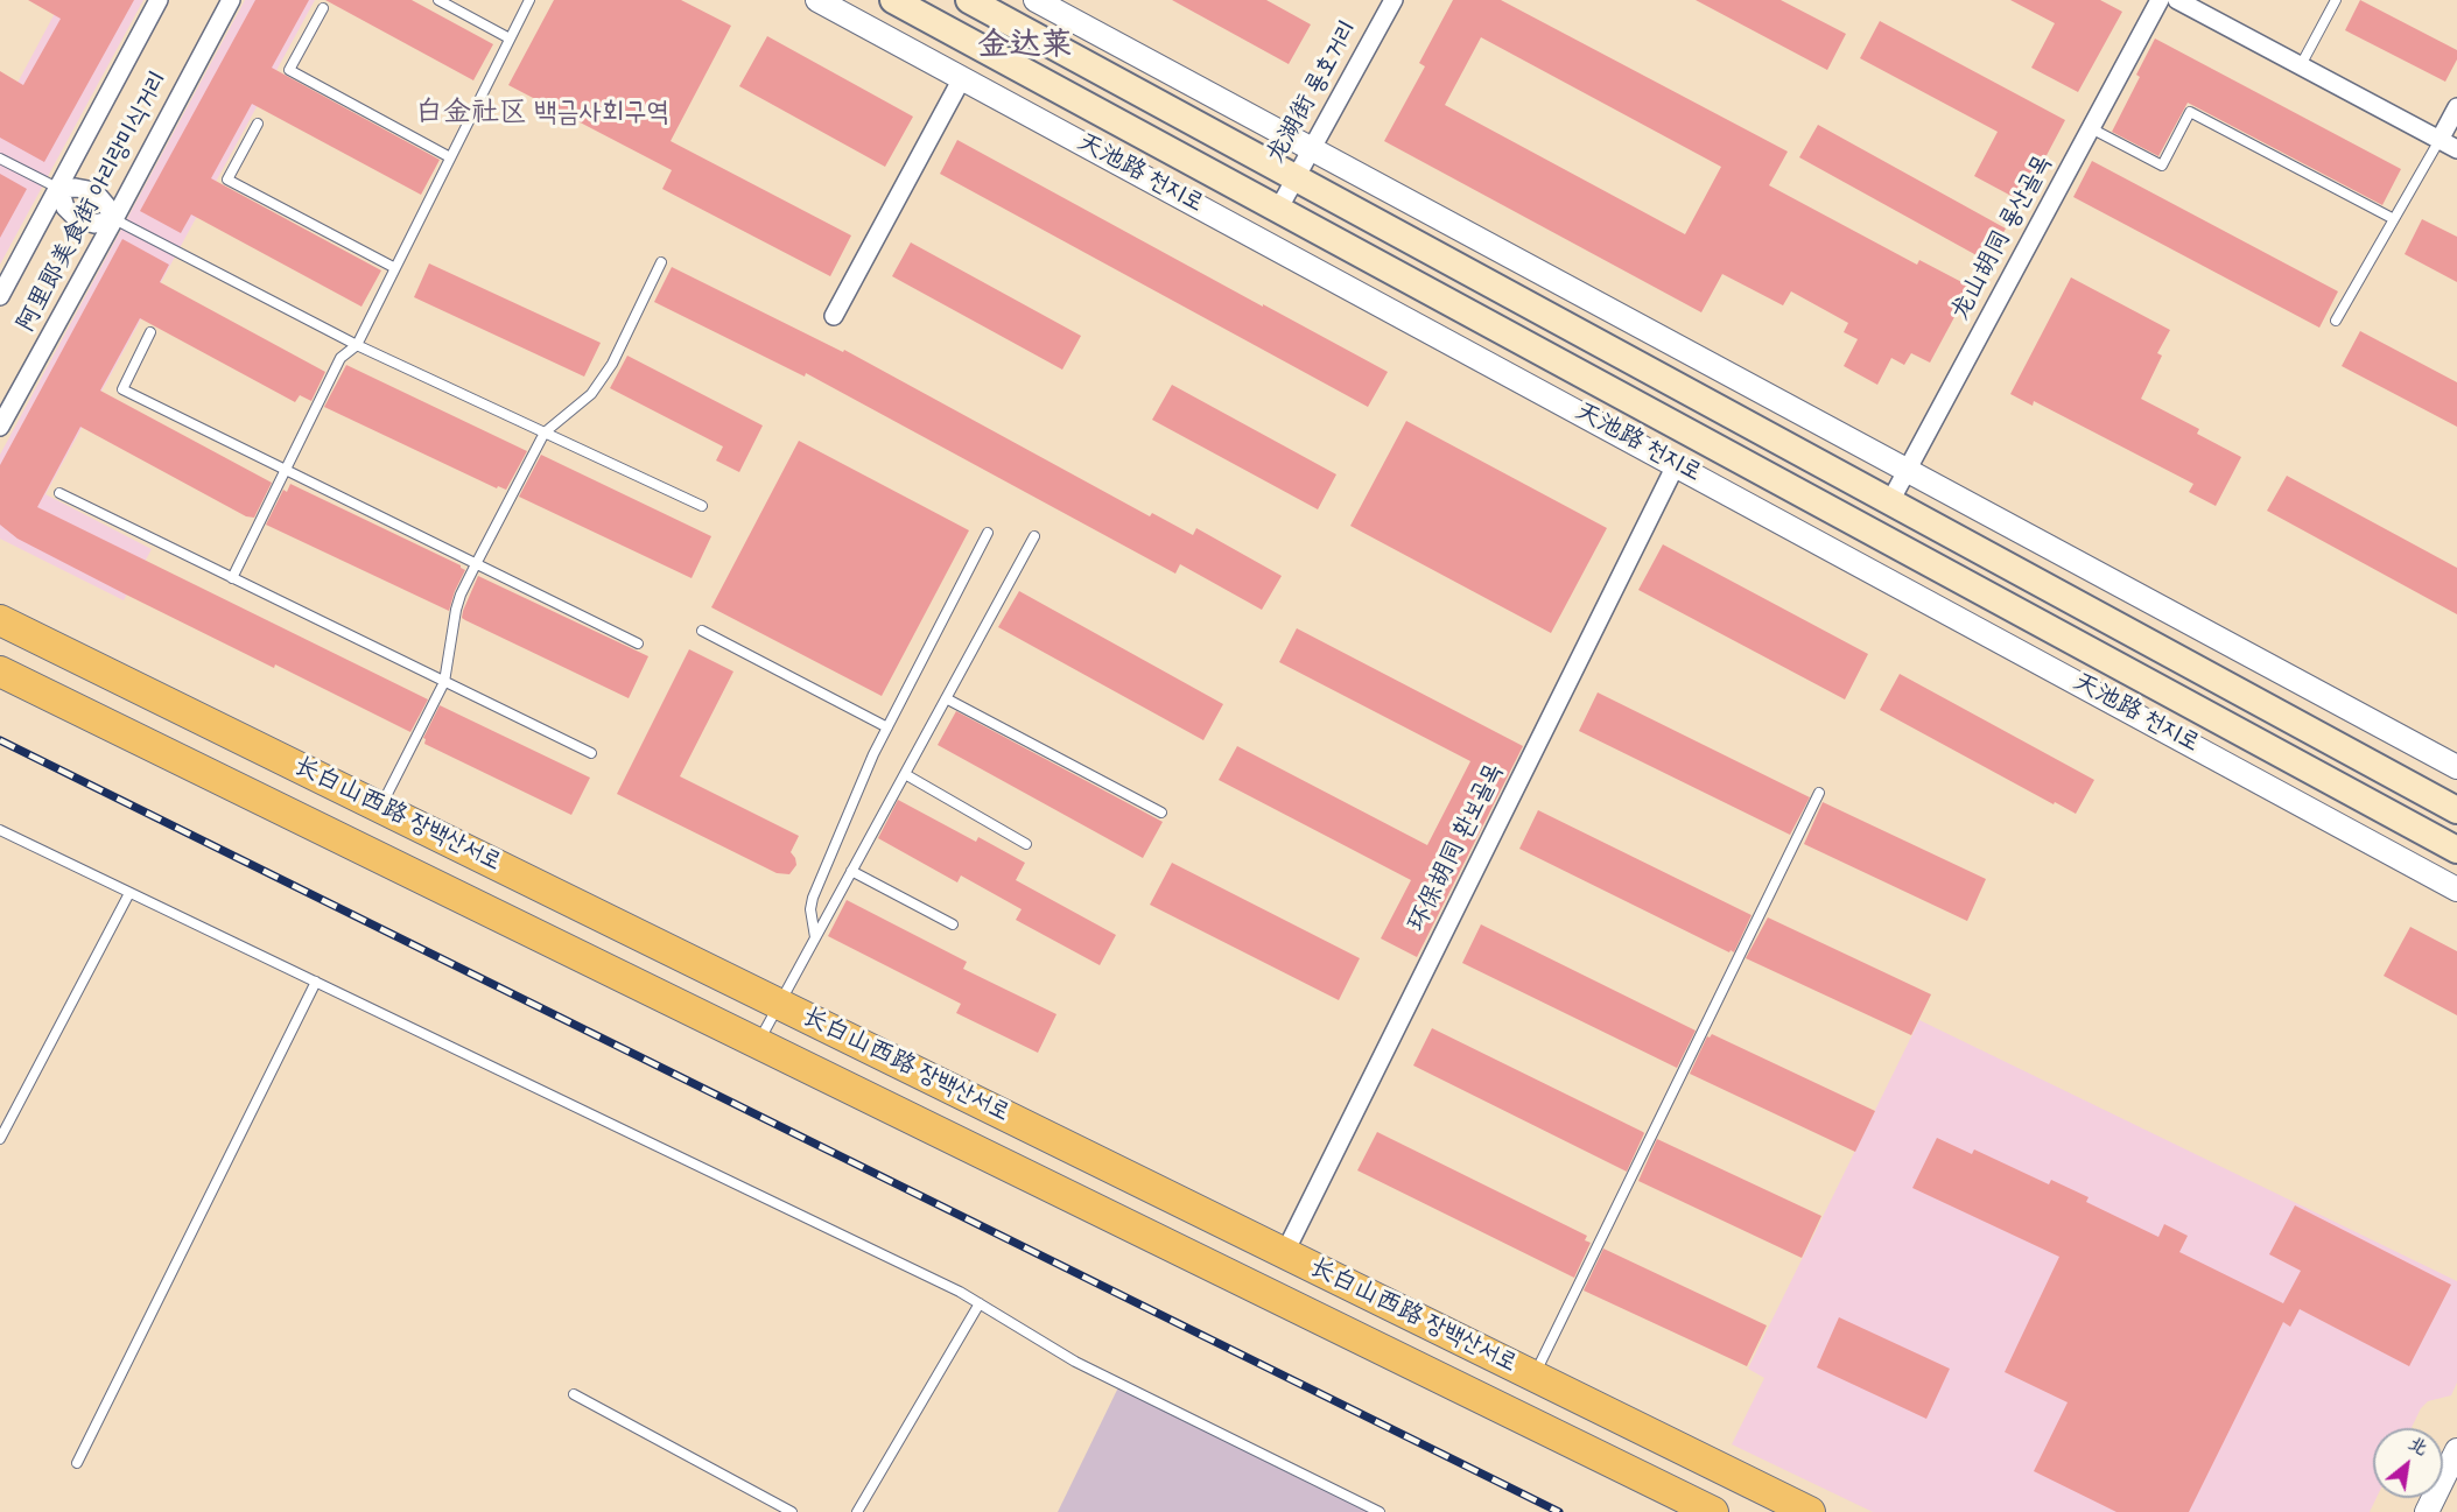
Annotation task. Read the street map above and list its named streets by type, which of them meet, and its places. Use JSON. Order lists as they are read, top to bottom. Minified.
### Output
{"streets":{"main road":["天池路 천지로","长白山西路 장백산서로"],"street":["龙湖街 룡호거리","阿里郎美食街 아리랑미식거리","龙山胡同 룡산골목","环保胡同 환보골목"]},"crossings":[["龙湖街 룡호거리","天池路 천지로"],["天池路 천지로","环保胡同 환보골목"],["长白山西路 장백산서로","环保胡同 환보골목"]],"districts":["金达莱","白金社区 백금사회구역"],"north":"top right"}
